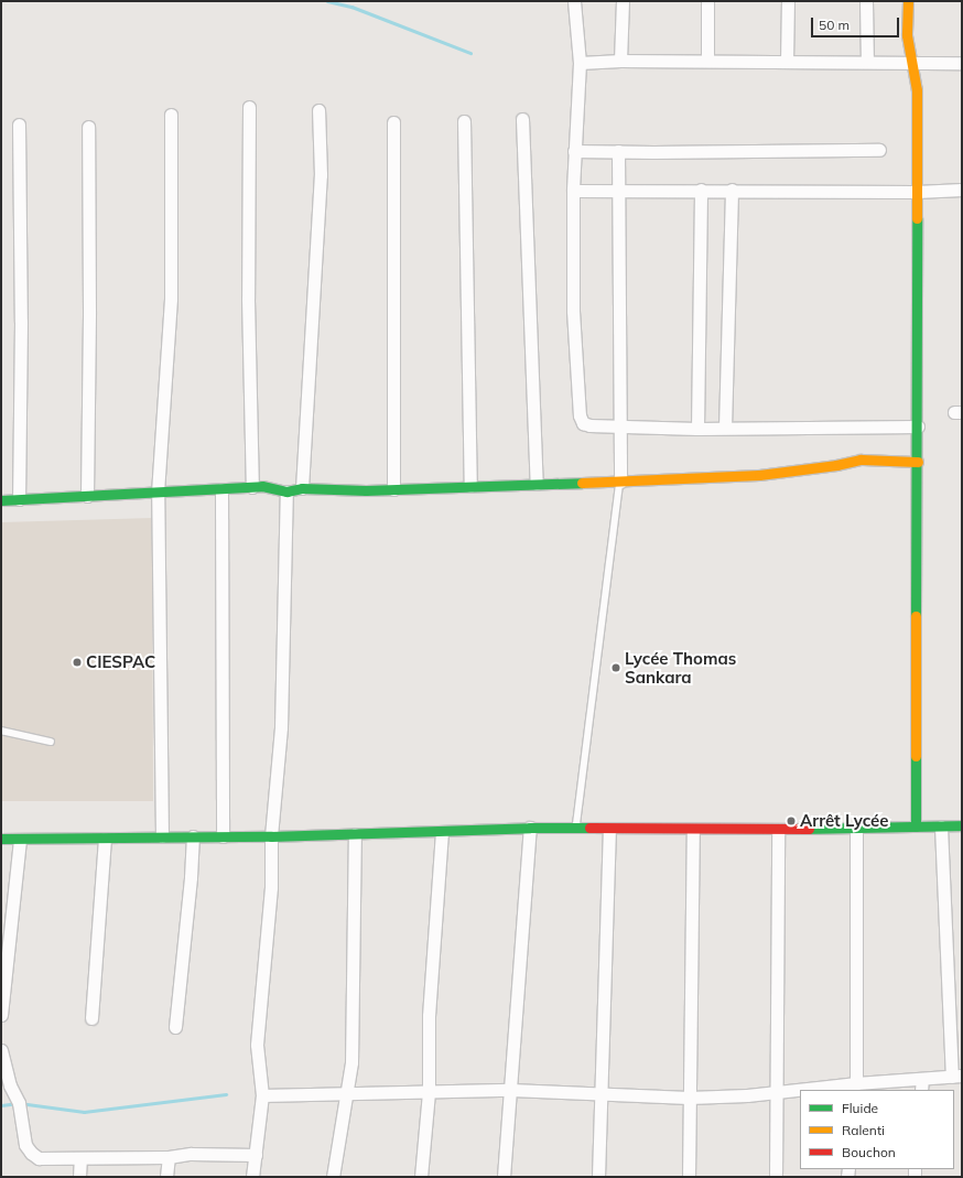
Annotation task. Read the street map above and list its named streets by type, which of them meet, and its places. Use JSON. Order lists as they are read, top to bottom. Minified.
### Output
{"places":["CIESPAC","Lycée Thomas Sankara","Arrêt Lycée"],"legend":["Fluide","Ralenti","Bouchon"],"scale_bar":"50 m"}
